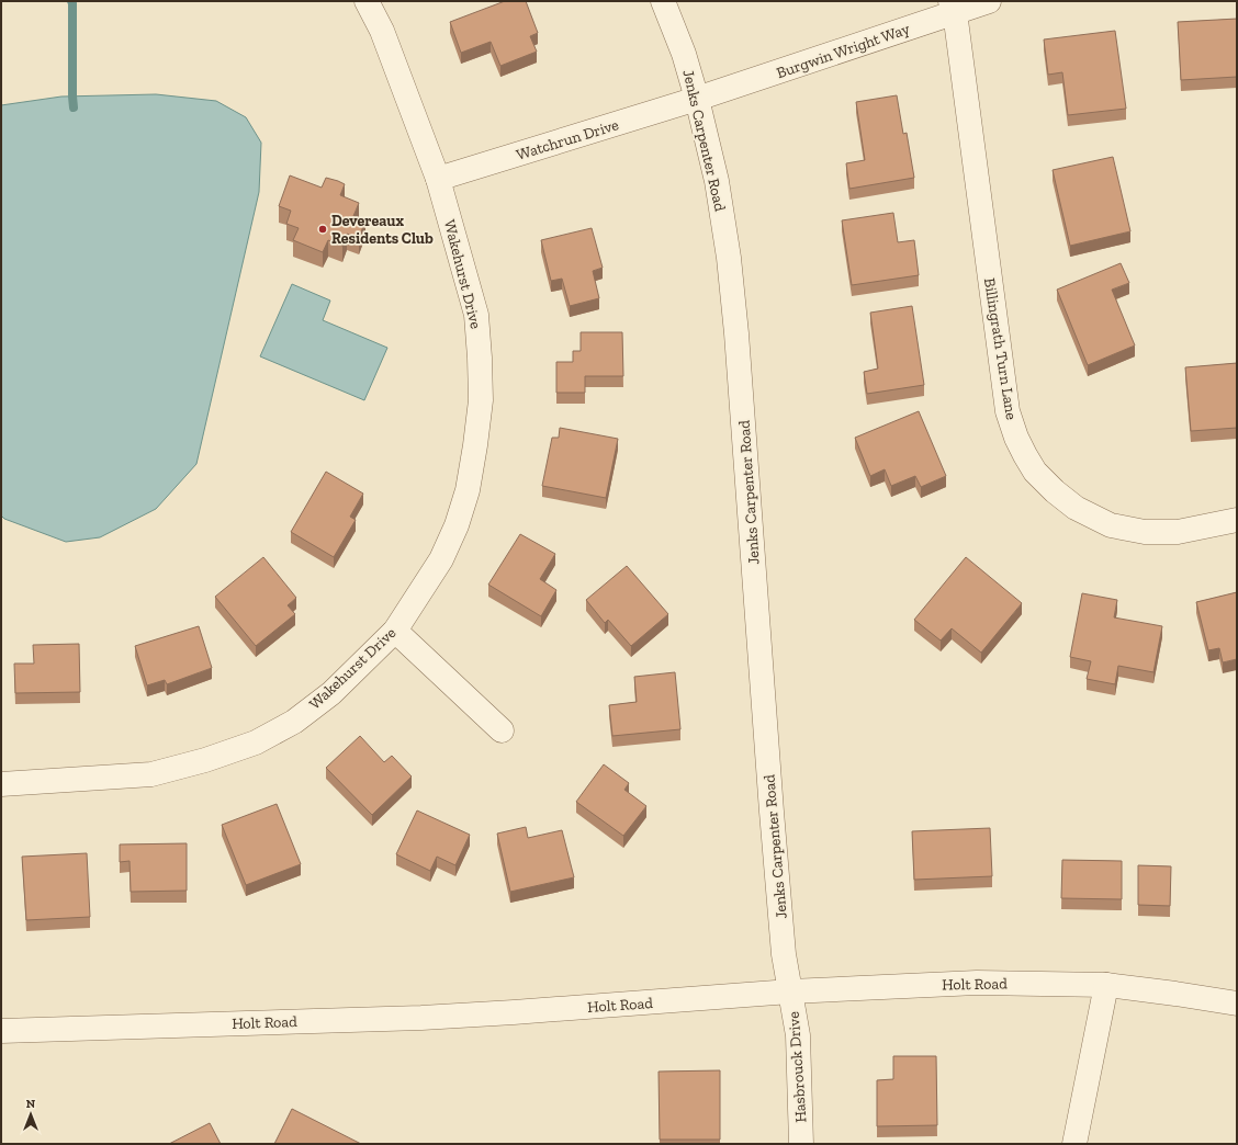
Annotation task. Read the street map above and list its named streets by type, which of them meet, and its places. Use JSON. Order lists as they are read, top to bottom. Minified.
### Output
{"streets":{"street":["Burgwin Wright Way","Watchrun Drive","Jenks Carpenter Road","Wakehurst Drive","Billingrath Turn Lane","Holt Road","Hasbrouck Drive"]},"crossings":[["Burgwin Wright Way","Watchrun Drive"],["Burgwin Wright Way","Jenks Carpenter Road"],["Burgwin Wright Way","Billingrath Turn Lane"],["Watchrun Drive","Jenks Carpenter Road"],["Watchrun Drive","Wakehurst Drive"],["Jenks Carpenter Road","Holt Road"],["Jenks Carpenter Road","Hasbrouck Drive"],["Holt Road","Hasbrouck Drive"]],"places":["Devereaux Residents Club"],"north":"top"}
